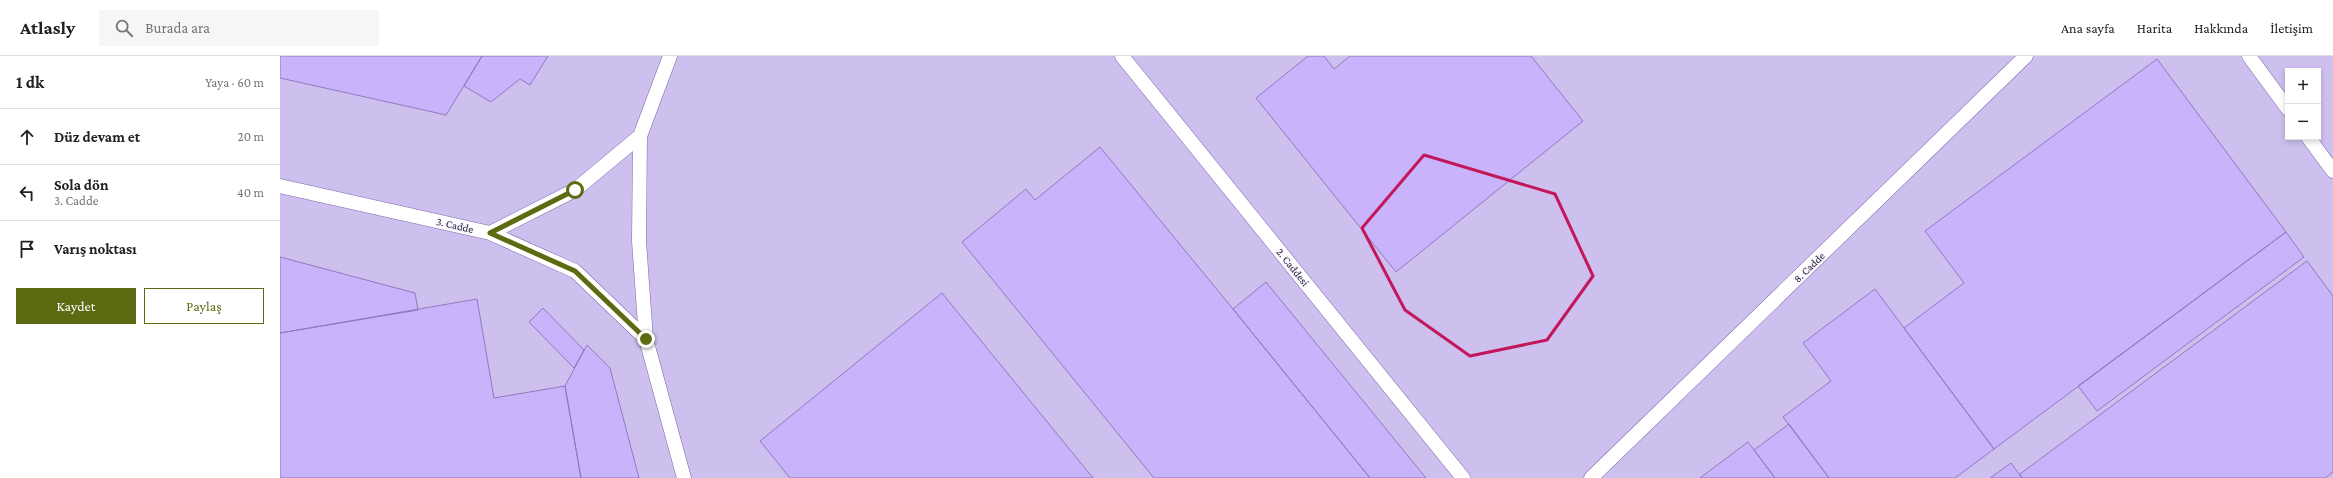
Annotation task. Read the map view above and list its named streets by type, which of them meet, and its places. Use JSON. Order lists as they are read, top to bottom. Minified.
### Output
{"streets":{"lane":["3. Cadde","2. Caddesi","8. Cadde"]},"page":{"header":"Atlasly","search":"Burada ara","nav":["Ana sayfa","Harita","Hakkında","İletişim"],"heading":["1 dk","Yaya · 60 m"],"map_buttons":["+","−"],"list":[["Düz devam et","20 m"],["Sola dön","3. Cadde","40 m"],"Varış noktası"],"buttons":["Kaydet","Paylaş"]}}
